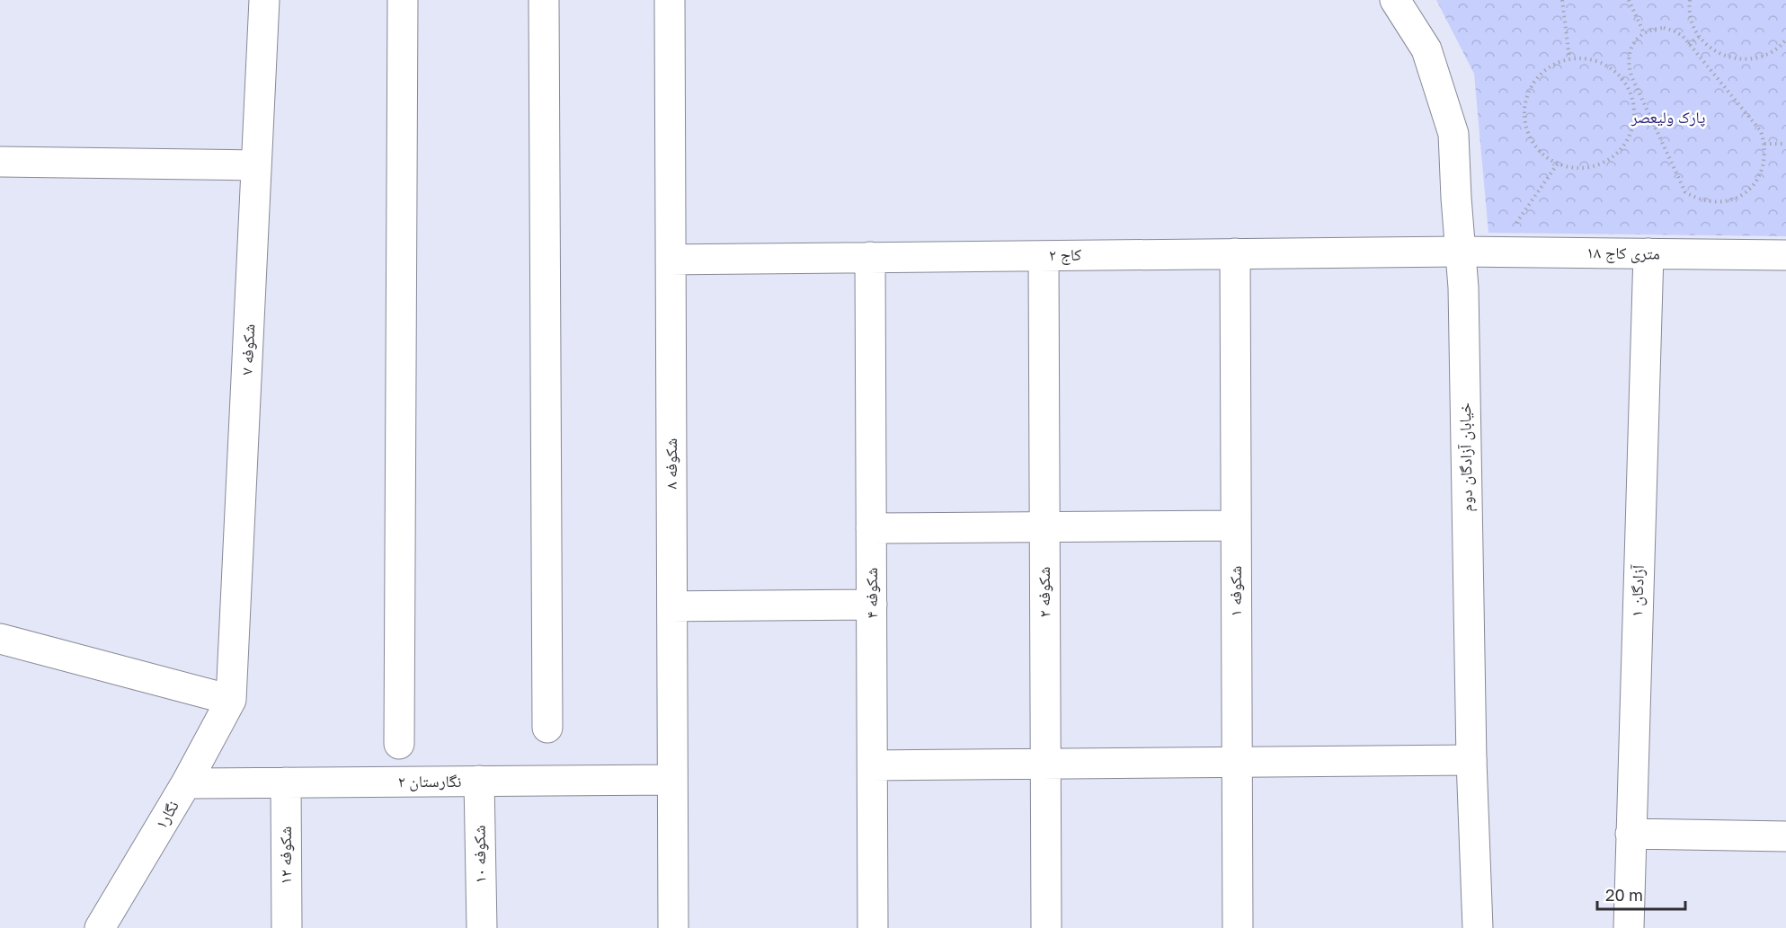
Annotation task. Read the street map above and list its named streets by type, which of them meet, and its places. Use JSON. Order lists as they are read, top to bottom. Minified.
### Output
{"streets":{"street":["۱۸ متری کاج","کاج ۲","شکوفه ۷","خیابان آزادگان دوم","شکوفه ۸","شکوفه ۱","آزادگان ۱","شکوفه ۲","شکوفه ۴","نگارستان ۲","نگار۱","شکوفه ۱۰","شکوفه ۱۲"]},"crossings":[["۱۸ متری کاج","کاج ۲"],["۱۸ متری کاج","خیابان آزادگان دوم"],["۱۸ متری کاج","آزادگان ۱"],["کاج ۲","خیابان آزادگان دوم"],["کاج ۲","شکوفه ۸"],["کاج ۲","شکوفه ۱"],["کاج ۲","شکوفه ۲"],["کاج ۲","شکوفه ۴"],["شکوفه ۷","نگار۱"],["شکوفه ۸","نگارستان ۲"],["نگارستان ۲","نگار۱"],["نگارستان ۲","شکوفه ۱۰"],["نگارستان ۲","شکوفه ۱۲"]],"parks":["پارک ولیعصر"],"scale_bar":"20 m"}
